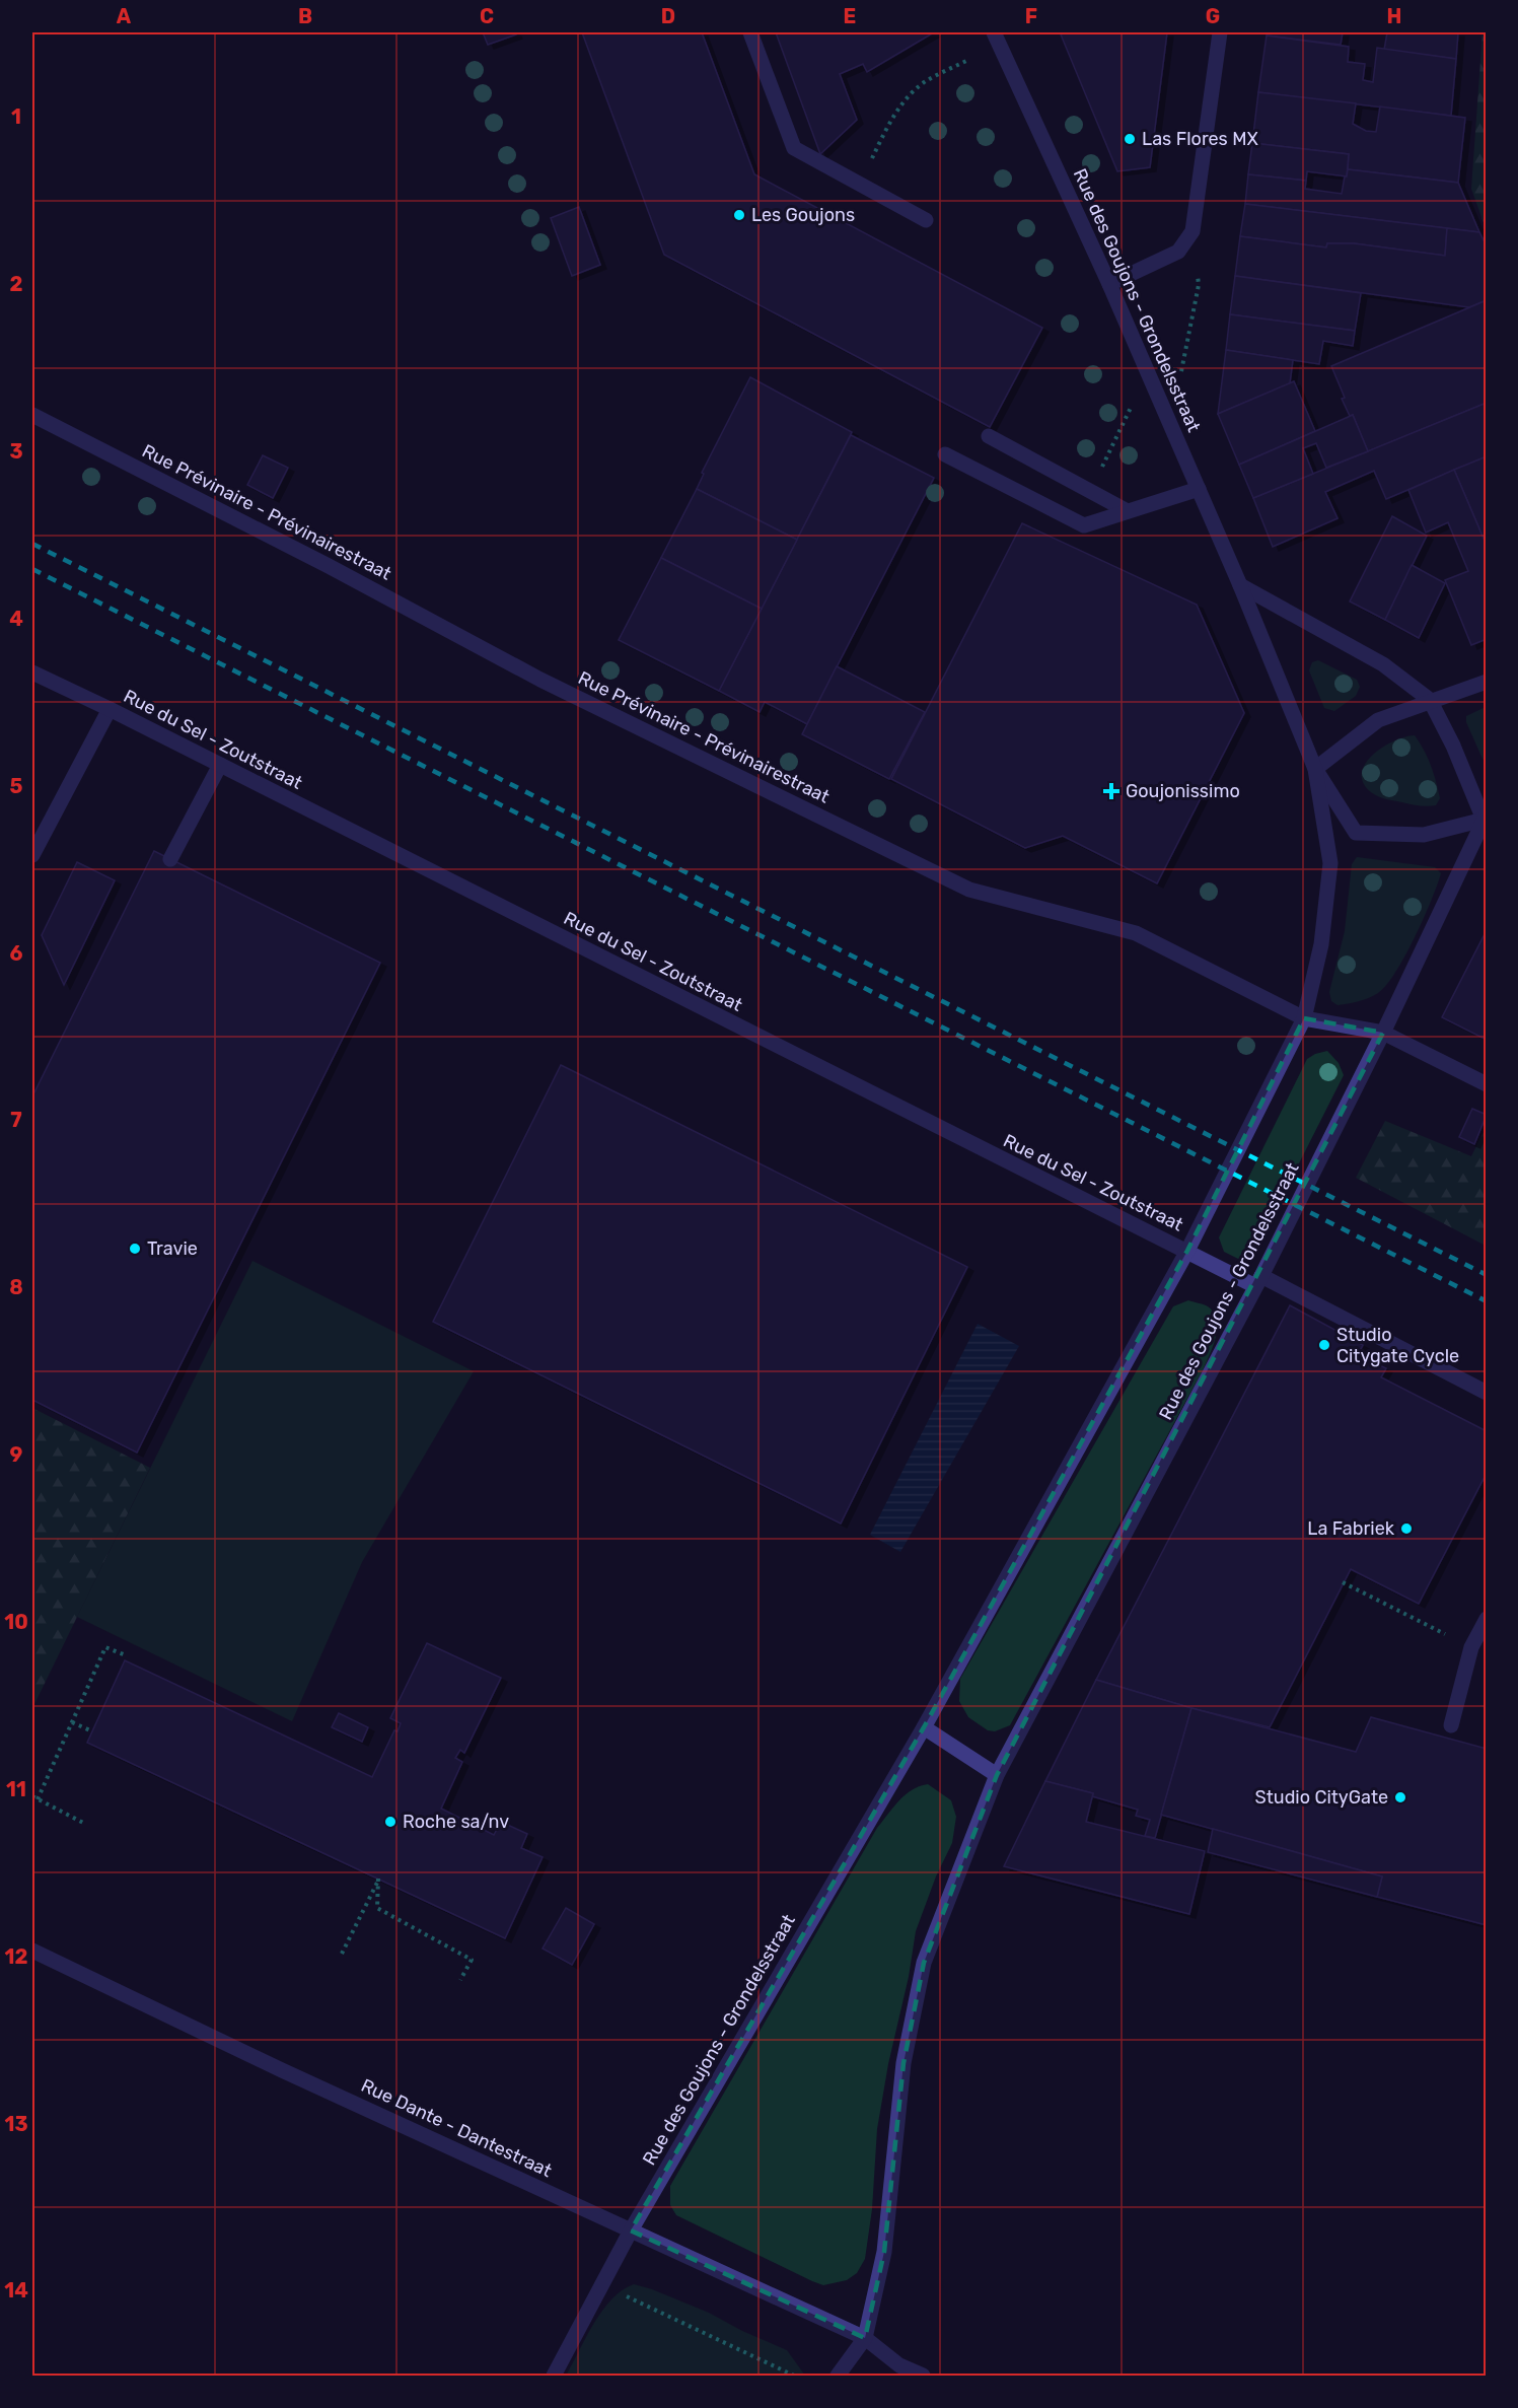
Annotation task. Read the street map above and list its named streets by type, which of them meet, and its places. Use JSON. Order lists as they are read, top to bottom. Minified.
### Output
{"streets":{"street":["Rue des Goujons - Grondelsstraat","Rue Prévinaire - Prévinairestraat","Rue du Sel - Zoutstraat","Rue Dante - Dantestraat"]},"crossings":[["Rue des Goujons - Grondelsstraat","Rue Prévinaire - Prévinairestraat"],["Rue des Goujons - Grondelsstraat","Rue du Sel - Zoutstraat"],["Rue des Goujons - Grondelsstraat","Rue Dante - Dantestraat"]],"places":{"other":["Las Flores MX","Les Goujons","Travie","Studio Citygate Cycle","La Fabriek","Studio CityGate","Roche sa/nv"],"health":["Goujonissimo"]},"grid":{"columns":["A","B","C","D","E","F","G","H"],"rows":["1","2","3","4","5","6","7","8","9","10","11","12","13","14"]}}
